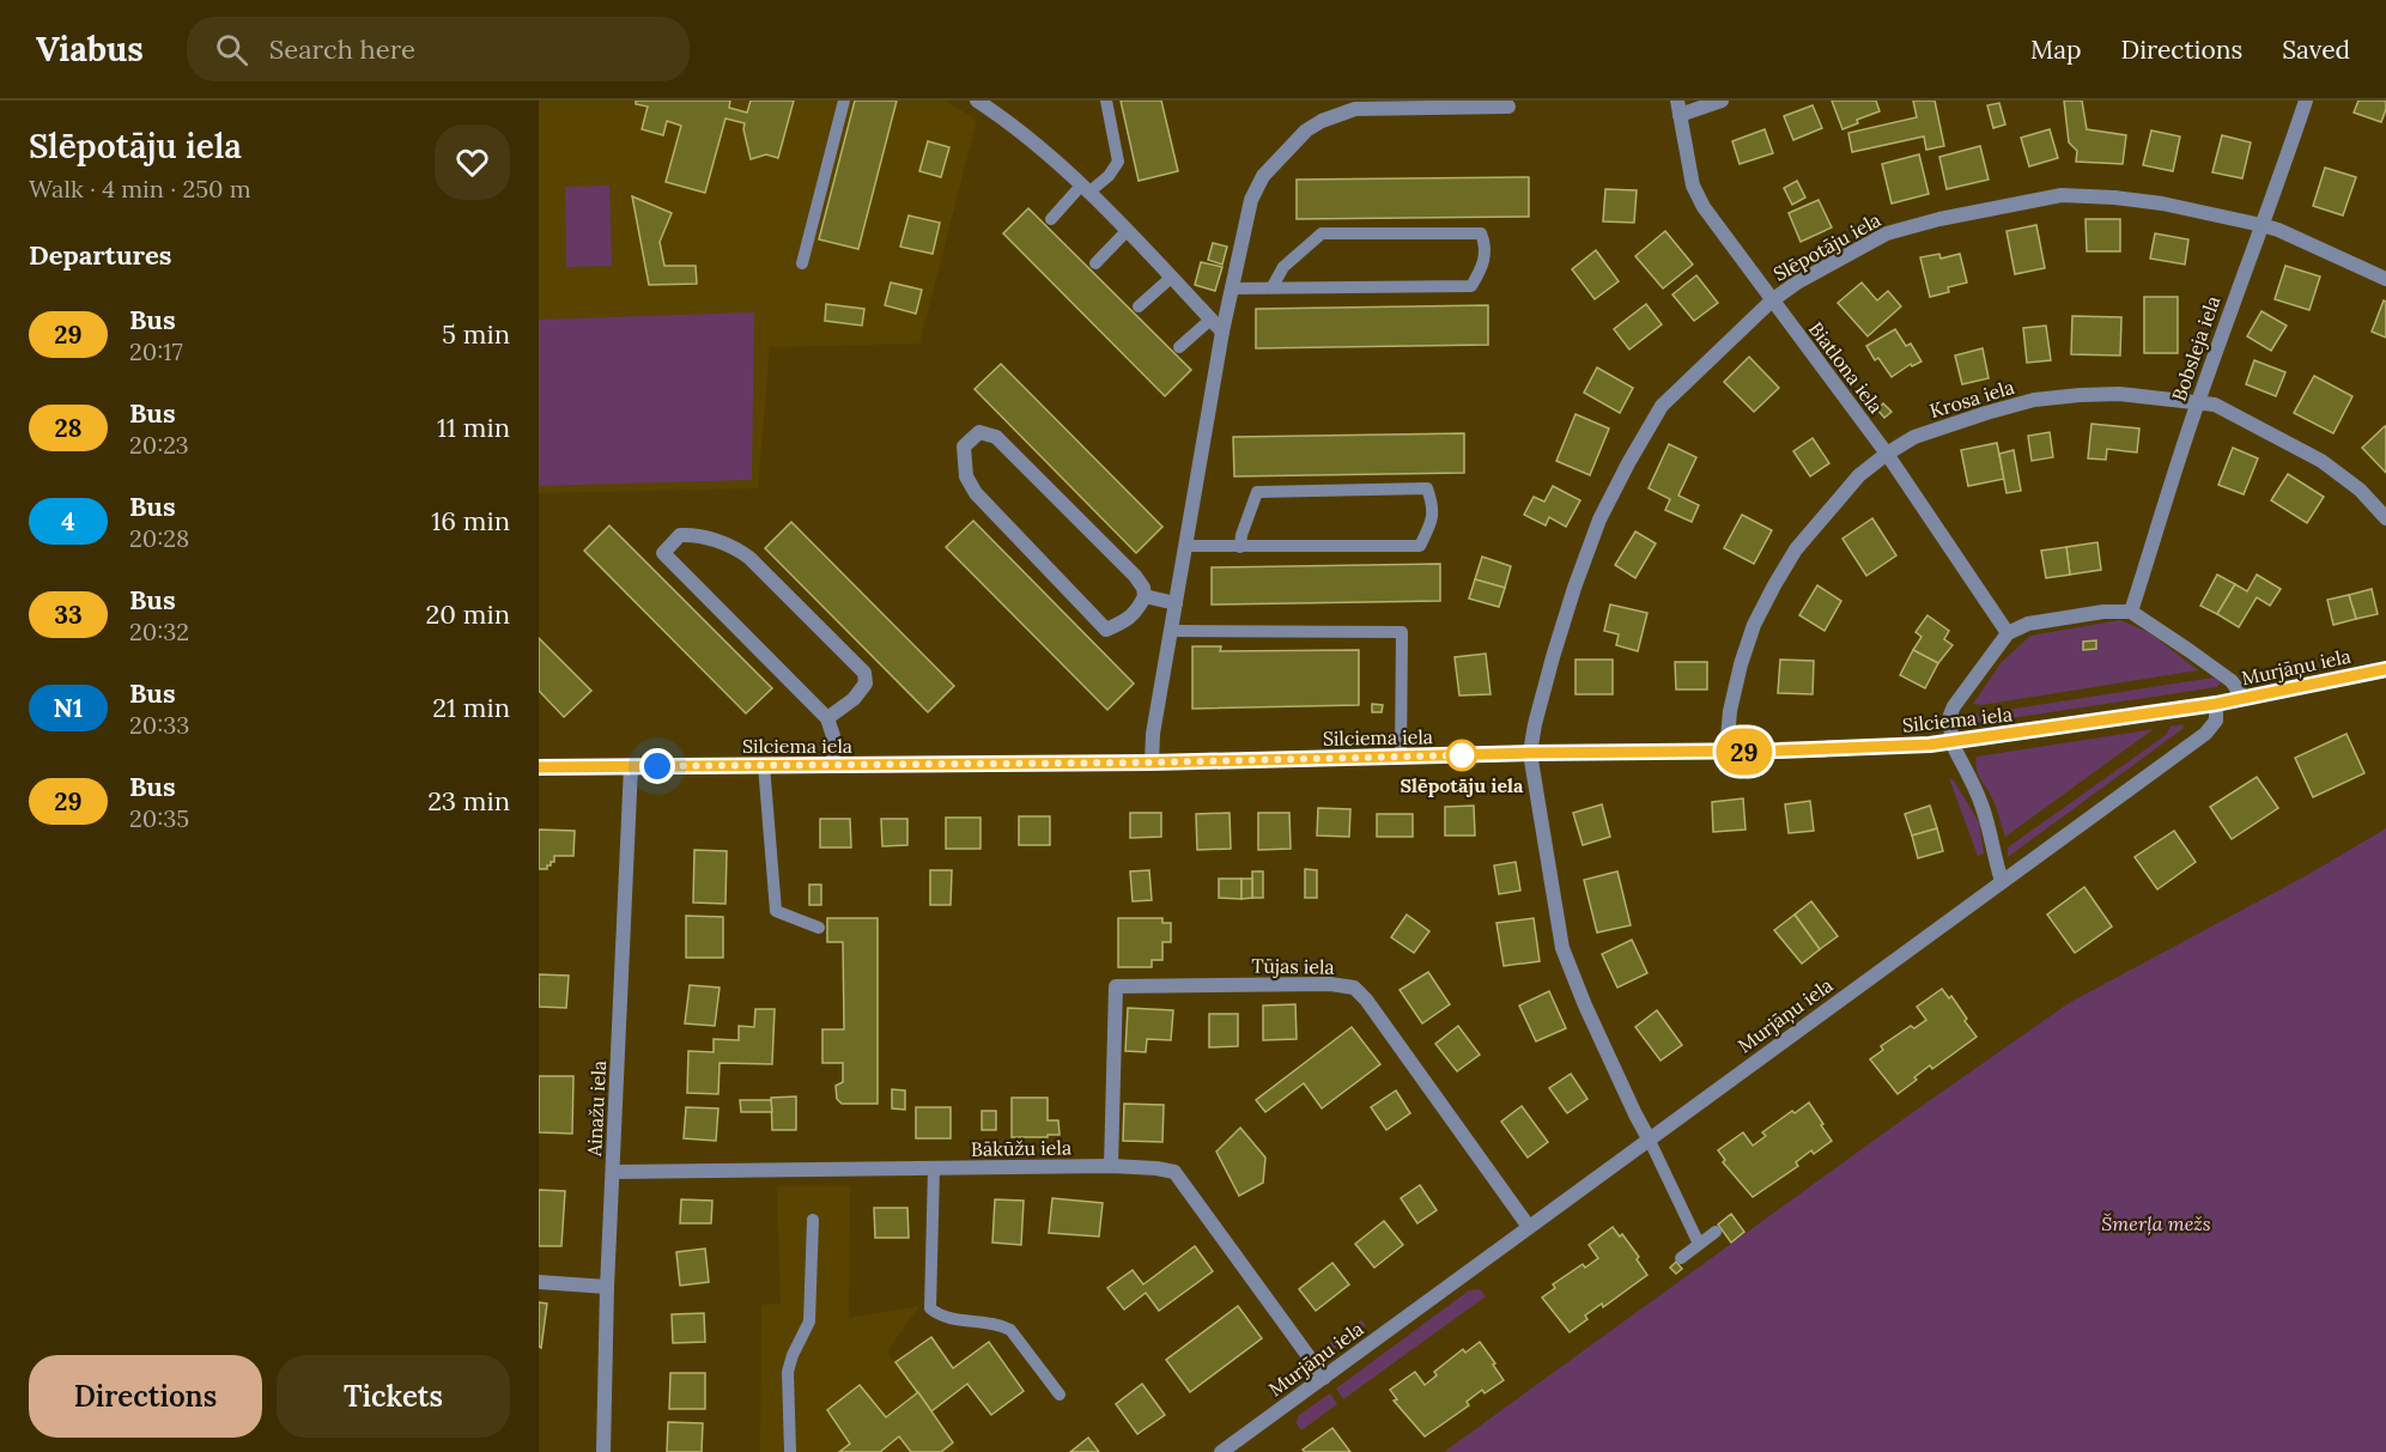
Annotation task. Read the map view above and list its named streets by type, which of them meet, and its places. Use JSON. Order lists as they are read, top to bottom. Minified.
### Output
{"streets":{"street":["Slēpotāju iela","Bobsleja iela","Biatlona iela","Krosa iela","Murjāņu iela","Silciema iela","Tūjas iela","Ainažu iela","Bākūžu iela"]},"crossings":[["Slēpotāju iela","Bobsleja iela"],["Slēpotāju iela","Biatlona iela"],["Slēpotāju iela","Murjāņu iela"],["Slēpotāju iela","Silciema iela"],["Bobsleja iela","Krosa iela"],["Biatlona iela","Krosa iela"],["Krosa iela","Silciema iela"],["Murjāņu iela","Silciema iela"],["Murjāņu iela","Tūjas iela"],["Murjāņu iela","Bākūžu iela"],["Silciema iela","Ainažu iela"],["Tūjas iela","Bākūžu iela"],["Ainažu iela","Bākūžu iela"]],"parks":["Šmerļa mežs"],"places":["Slēpotāju iela"],"lines":["bus line 29"],"page":{"header":"Viabus","search":"Search here","nav":["Map","Directions","Saved"],"heading":[["Slēpotāju iela","Walk · 4 min · 250 m"],"Departures"],"on_map":"29","list":[{"mark":"29","name":"Bus","note":"20:17","value":"5 min"},{"mark":"28","name":"Bus","note":"20:23","value":"11 min"},{"mark":"4","name":"Bus","note":"20:28","value":"16 min"},{"mark":"33","name":"Bus","note":"20:32","value":"20 min"},{"mark":"N1","name":"Bus","note":"20:33","value":"21 min"},{"mark":"29","name":"Bus","note":"20:35","value":"23 min"}],"buttons":["Directions","Tickets"]}}
